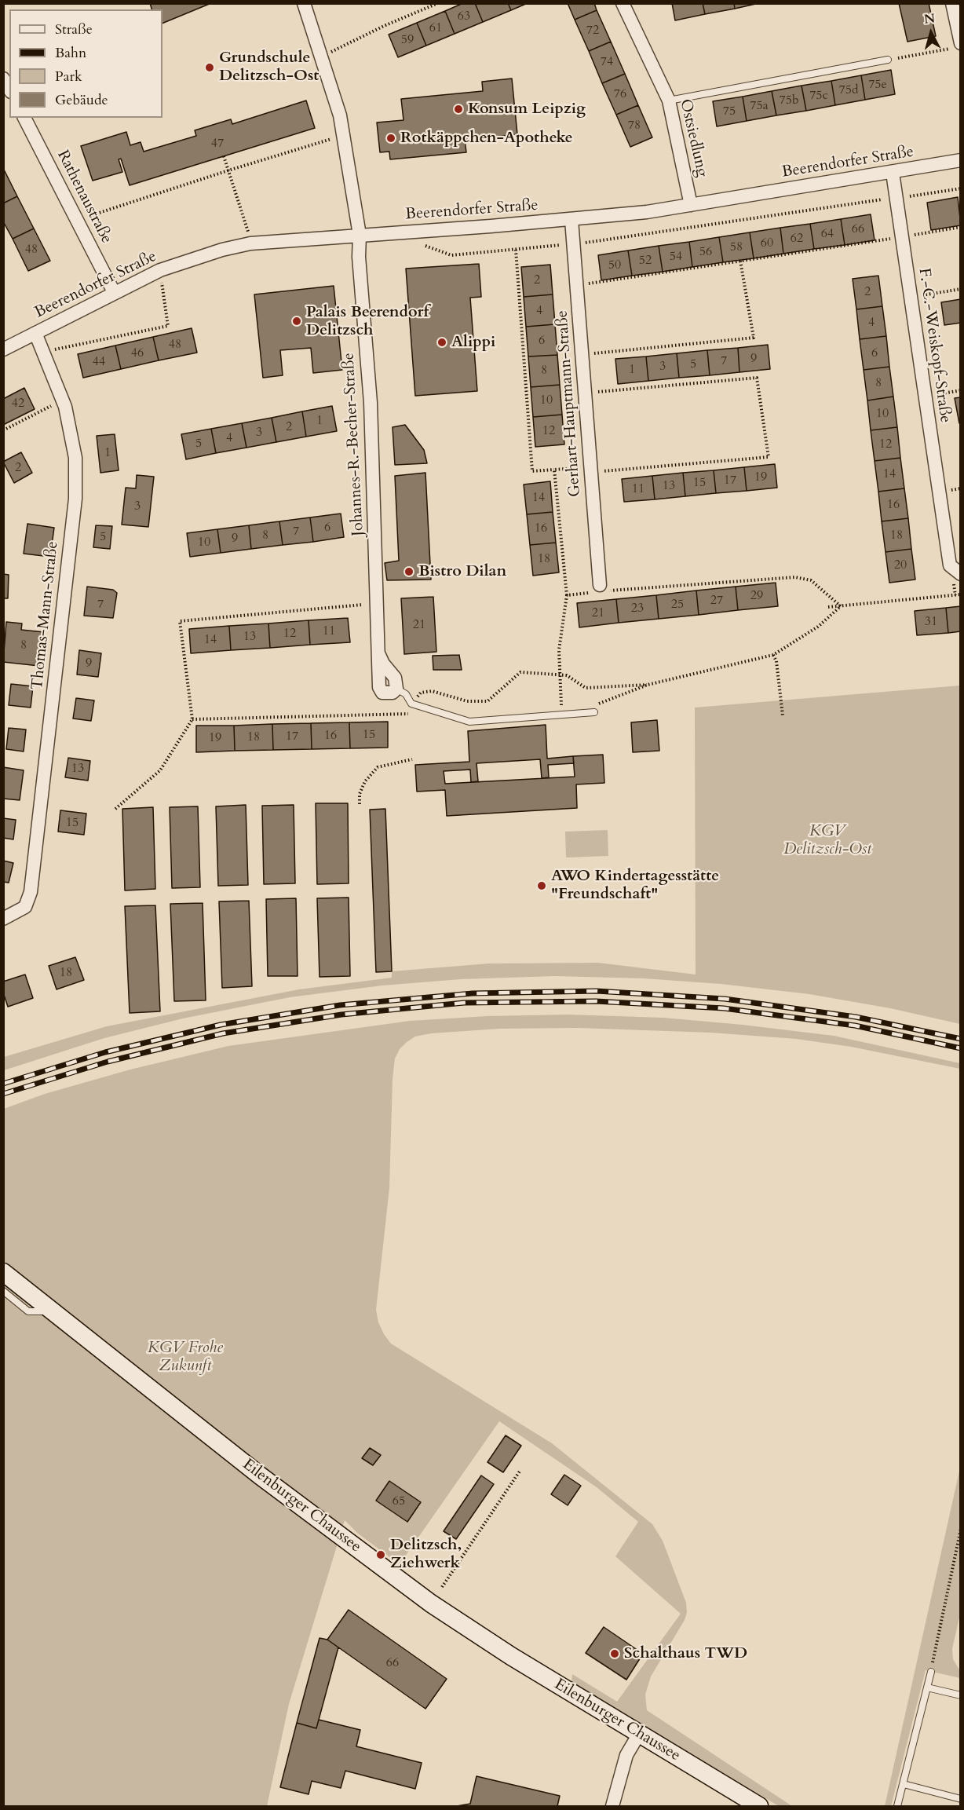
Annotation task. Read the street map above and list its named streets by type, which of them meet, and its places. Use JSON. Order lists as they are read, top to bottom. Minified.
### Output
{"streets":{"street":["Ostsiedlung","Beerendorfer Straße","Rathenaustraße","F.-C.-Weiskopf-Straße","Gerhart-Hauptmann-Straße","Johannes-R.-Becher-Straße","Thomas-Mann-Straße","Eilenburger Chaussee"]},"crossings":[["Ostsiedlung","Beerendorfer Straße"],["Beerendorfer Straße","Rathenaustraße"],["Beerendorfer Straße","F.-C.-Weiskopf-Straße"],["Beerendorfer Straße","Gerhart-Hauptmann-Straße"],["Beerendorfer Straße","Johannes-R.-Becher-Straße"],["Beerendorfer Straße","Thomas-Mann-Straße"]],"parks":["KGV Delitzsch-Ost","KGV Frohe Zukunft"],"places":["Grundschule Delitzsch-Ost","Konsum Leipzig","Rotkäppchen-Apotheke","Palais Beerendorf Delitzsch","Alippi","Bistro Dilan","AWO Kindertagesstätte \"Freundschaft\"","Delitzsch, Ziehwerk","Schalthaus TWD"],"house_numbers":["63","61","72","59","74","75e","75d","76","75c","75b","75a","75","78","47","66","64","62","60","58","48","56","54","52","50","2","2","4","4","6","48","46","6","9","7","44","5","3","1","8","8","10","42","10","1","2","12","3","4","5","12","1","2","14","19","17","15","13","11","14","16","3","6","16","7","8","18","5","9","10","18","20","29","27","7","25","23","21","31","21","11","12","13","14","8","9","15","16","17","18","19","13","15","18","65","66"],"legend":["Straße","Bahn","Park","Gebäude"],"north":"top"}
